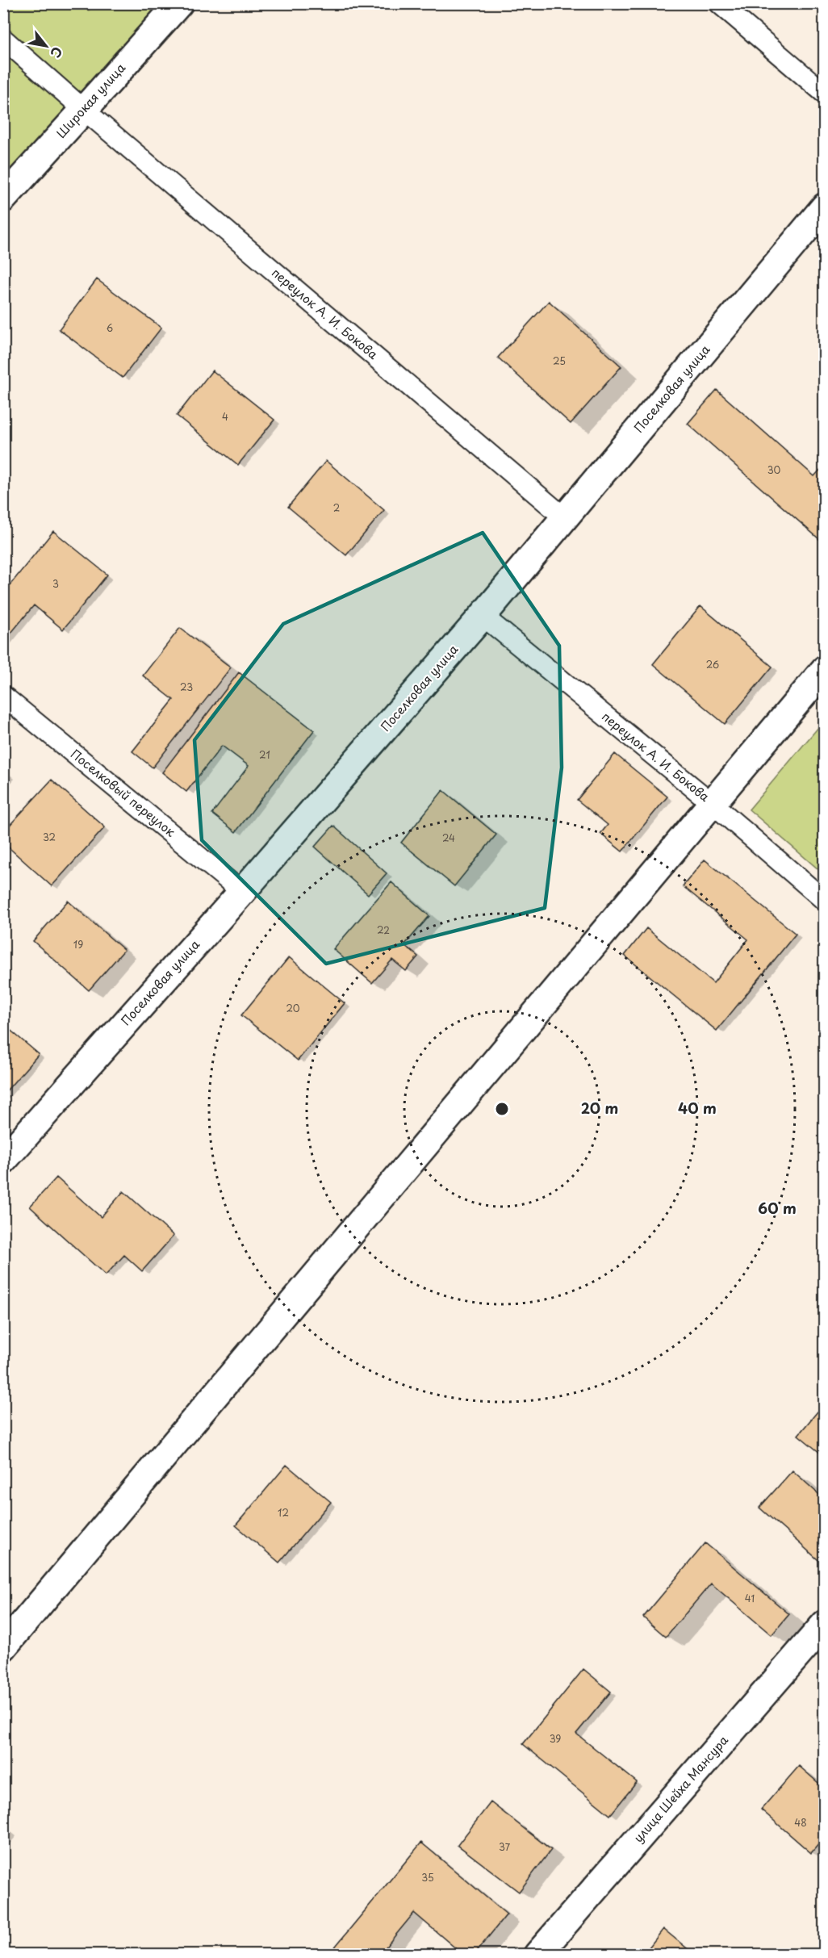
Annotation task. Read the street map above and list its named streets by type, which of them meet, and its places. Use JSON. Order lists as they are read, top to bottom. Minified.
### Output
{"streets":{"street":["Широкая улица","Поселковая улица","улица Шейха Мансура"],"lane":["переулок А. И. Бокова","Поселковый переулок"]},"crossings":[["Широкая улица","переулок А. И. Бокова"],["переулок А. И. Бокова","Поселковая улица"],["Поселковая улица","Поселковый переулок"]],"house_numbers":["6","25","4","30","2","3","26","23","21","32","24","22","19","20","12","41","39","48","37","35"],"north":"bottom right","rings":["20 m","40 m","60 m"]}
